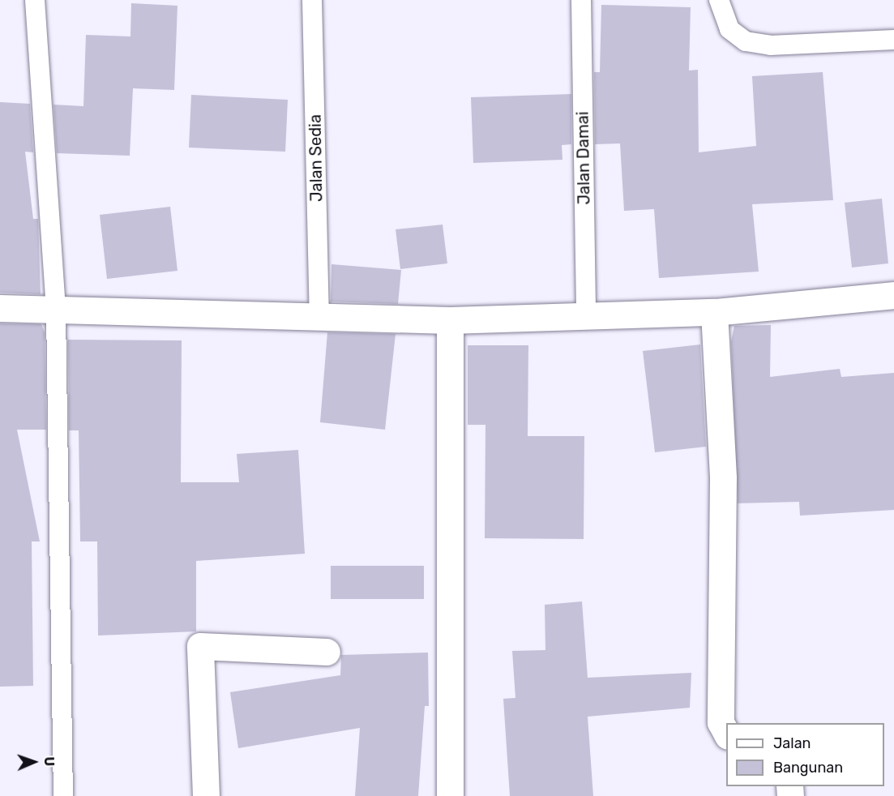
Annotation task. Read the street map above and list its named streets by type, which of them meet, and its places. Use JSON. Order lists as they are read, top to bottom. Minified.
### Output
{"streets":{"lane":["Jalan Sedia","Jalan Damai"]},"legend":["Jalan","Bangunan"],"north":"right"}
